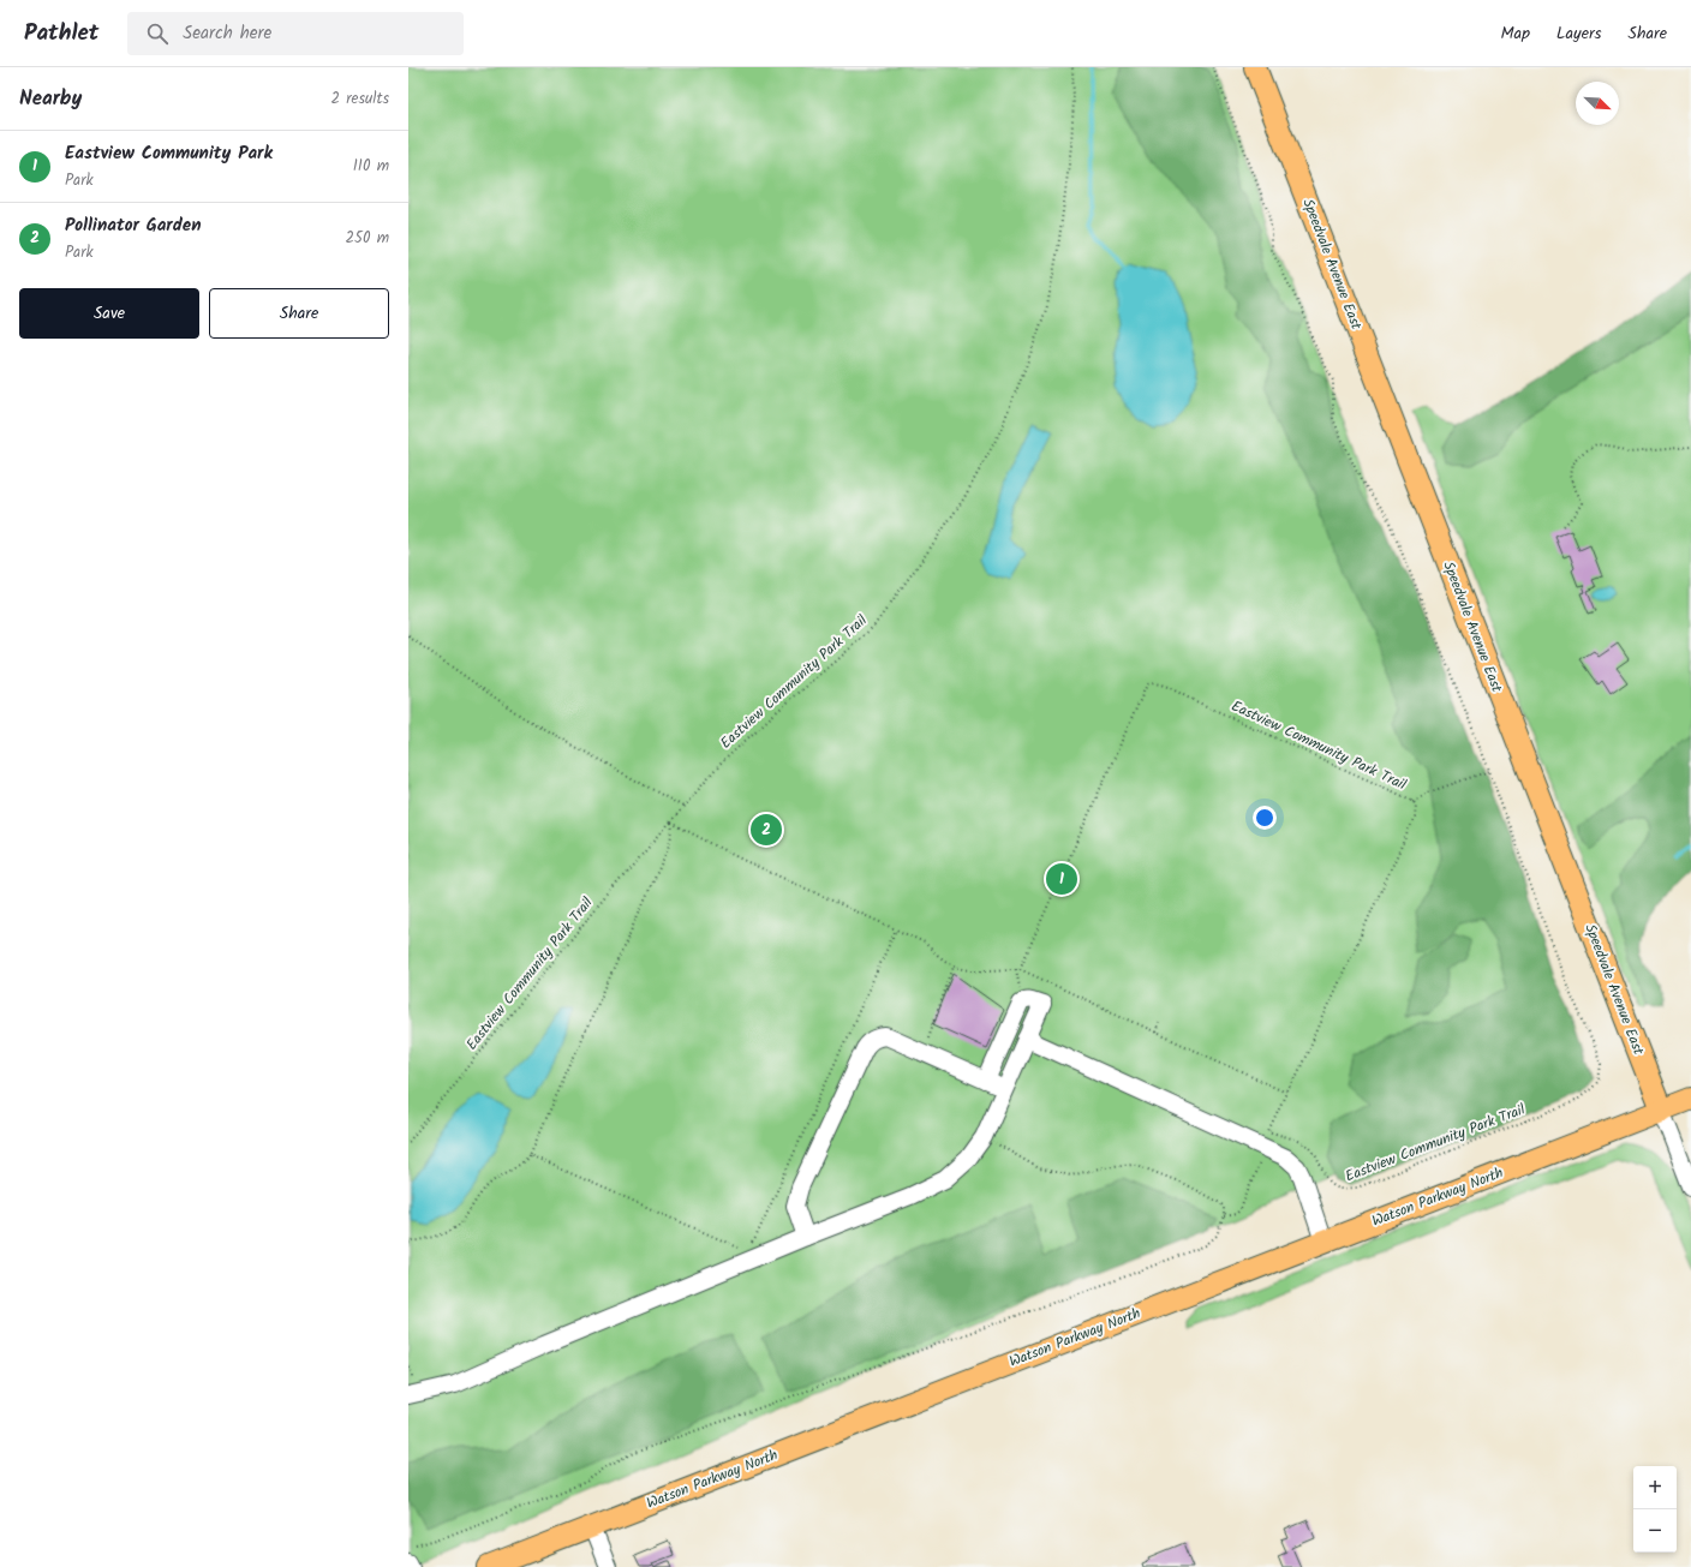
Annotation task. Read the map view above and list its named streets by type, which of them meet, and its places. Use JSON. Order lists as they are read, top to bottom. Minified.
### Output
{"streets":{"main road":["Speedvale Avenue East","Watson Parkway North"],"path":["Eastview Community Park Trail"]},"crossings":[["Speedvale Avenue East","Watson Parkway North"]],"north":"bottom right","page":{"header":"Pathlet","search":"Search here","nav":["Map","Layers","Share"],"heading":["Nearby","2 results"],"list":[{"mark":"1","name":"Eastview Community Park","note":"Park","value":"110 m"},{"mark":"2","name":"Pollinator Garden","note":"Park","value":"250 m"}],"buttons":["Save","Share"],"pins":["2","1"],"map_buttons":["+","−"]}}
